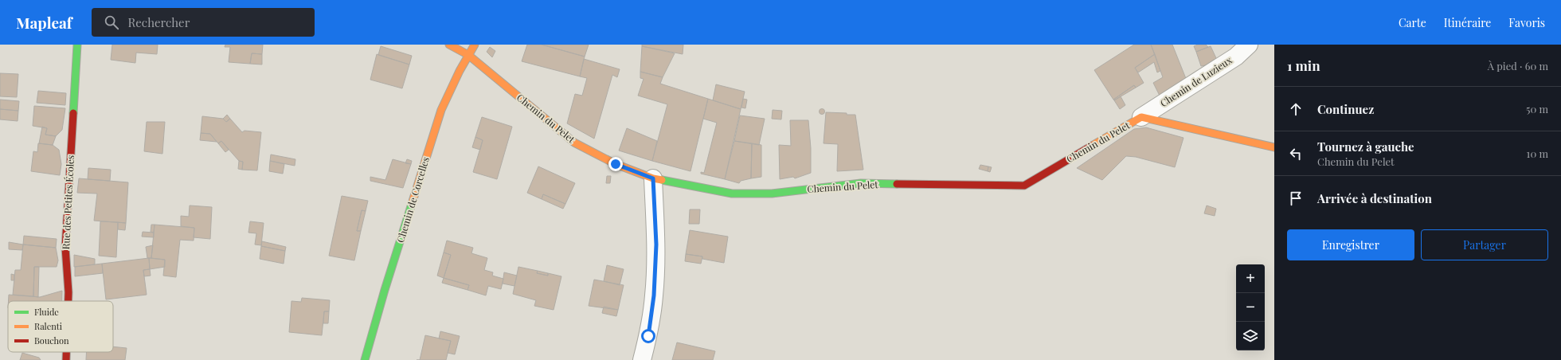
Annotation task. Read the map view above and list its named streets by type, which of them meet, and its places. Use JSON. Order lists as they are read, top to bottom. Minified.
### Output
{"streets":{"street":["Chemin de Luzieux","Chemin du Pelet","Chemin de Corcelles","Rue des Petites Écoles"]},"crossings":[["Chemin de Luzieux","Chemin du Pelet"],["Chemin du Pelet","Chemin de Corcelles"]],"legend":["Fluide","Ralenti","Bouchon"],"page":{"header":"Mapleaf","search":"Rechercher","nav":["Carte","Itinéraire","Favoris"],"heading":["1 min","À pied · 60 m"],"list":[["Continuez","50 m"],["Tournez à gauche","Chemin du Pelet","10 m"],"Arrivée à destination"],"buttons":["Enregistrer","Partager"],"map_buttons":["+","−"]}}
